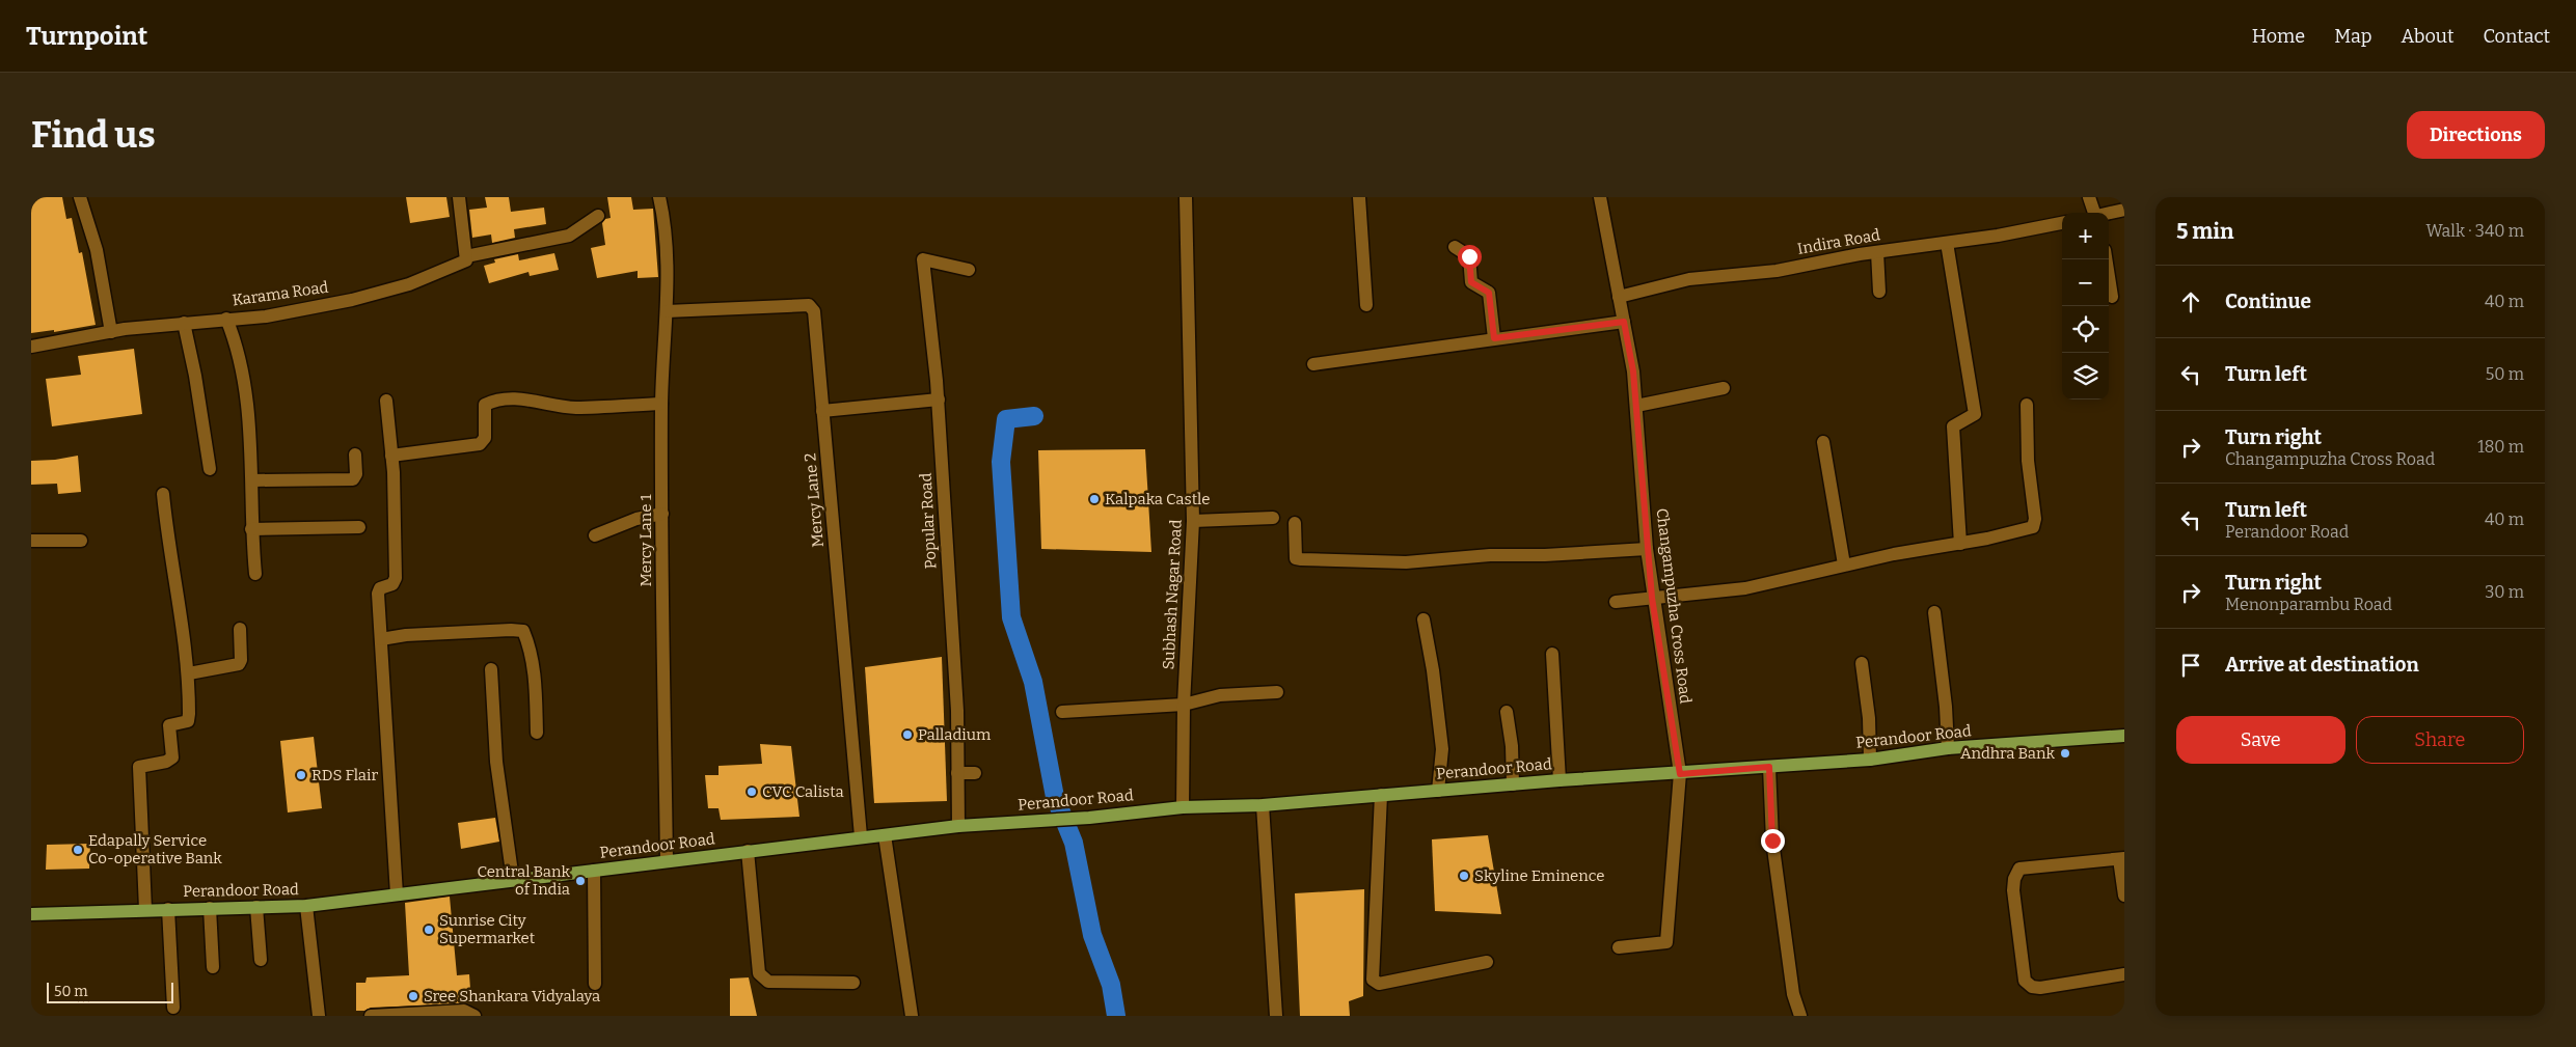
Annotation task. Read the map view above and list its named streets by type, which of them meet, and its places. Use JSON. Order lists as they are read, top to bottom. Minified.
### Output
{"streets":{"main road":["Perandoor Road"],"street":["Indira Road","Karama Road","Mercy Lane 2","Popular Road","Mercy Lane 1","Subhash Nagar Road","Changampuzha Cross Road"]},"crossings":[["Indira Road","Changampuzha Cross Road"],["Mercy Lane 2","Mercy Lane 1"],["Mercy Lane 2","Perandoor Road"],["Popular Road","Perandoor Road"],["Mercy Lane 1","Perandoor Road"],["Subhash Nagar Road","Perandoor Road"],["Changampuzha Cross Road","Perandoor Road"]],"places":["Kalpaka Castle","Palladium","Andhra Bank","RDS Flair","CVC Calista","Edapally Service Co-operative Bank","Skyline Eminence","Central Bank of India","Sunrise City Supermarket","Sree Shankara Vidyalaya"],"scale_bar":"50 m","page":{"header":"Turnpoint","nav":["Home","Map","About","Contact"],"buttons":["Directions",["Save","Share"]],"title":"Find us","heading":["5 min","Walk · 340 m"],"map_buttons":["+","−"],"list":[["Continue","40 m"],["Turn left","50 m"],["Turn right","Changampuzha Cross Road","180 m"],["Turn left","Perandoor Road","40 m"],["Turn right","Menonparambu Road","30 m"],"Arrive at destination"],"scale":"50 m"}}
